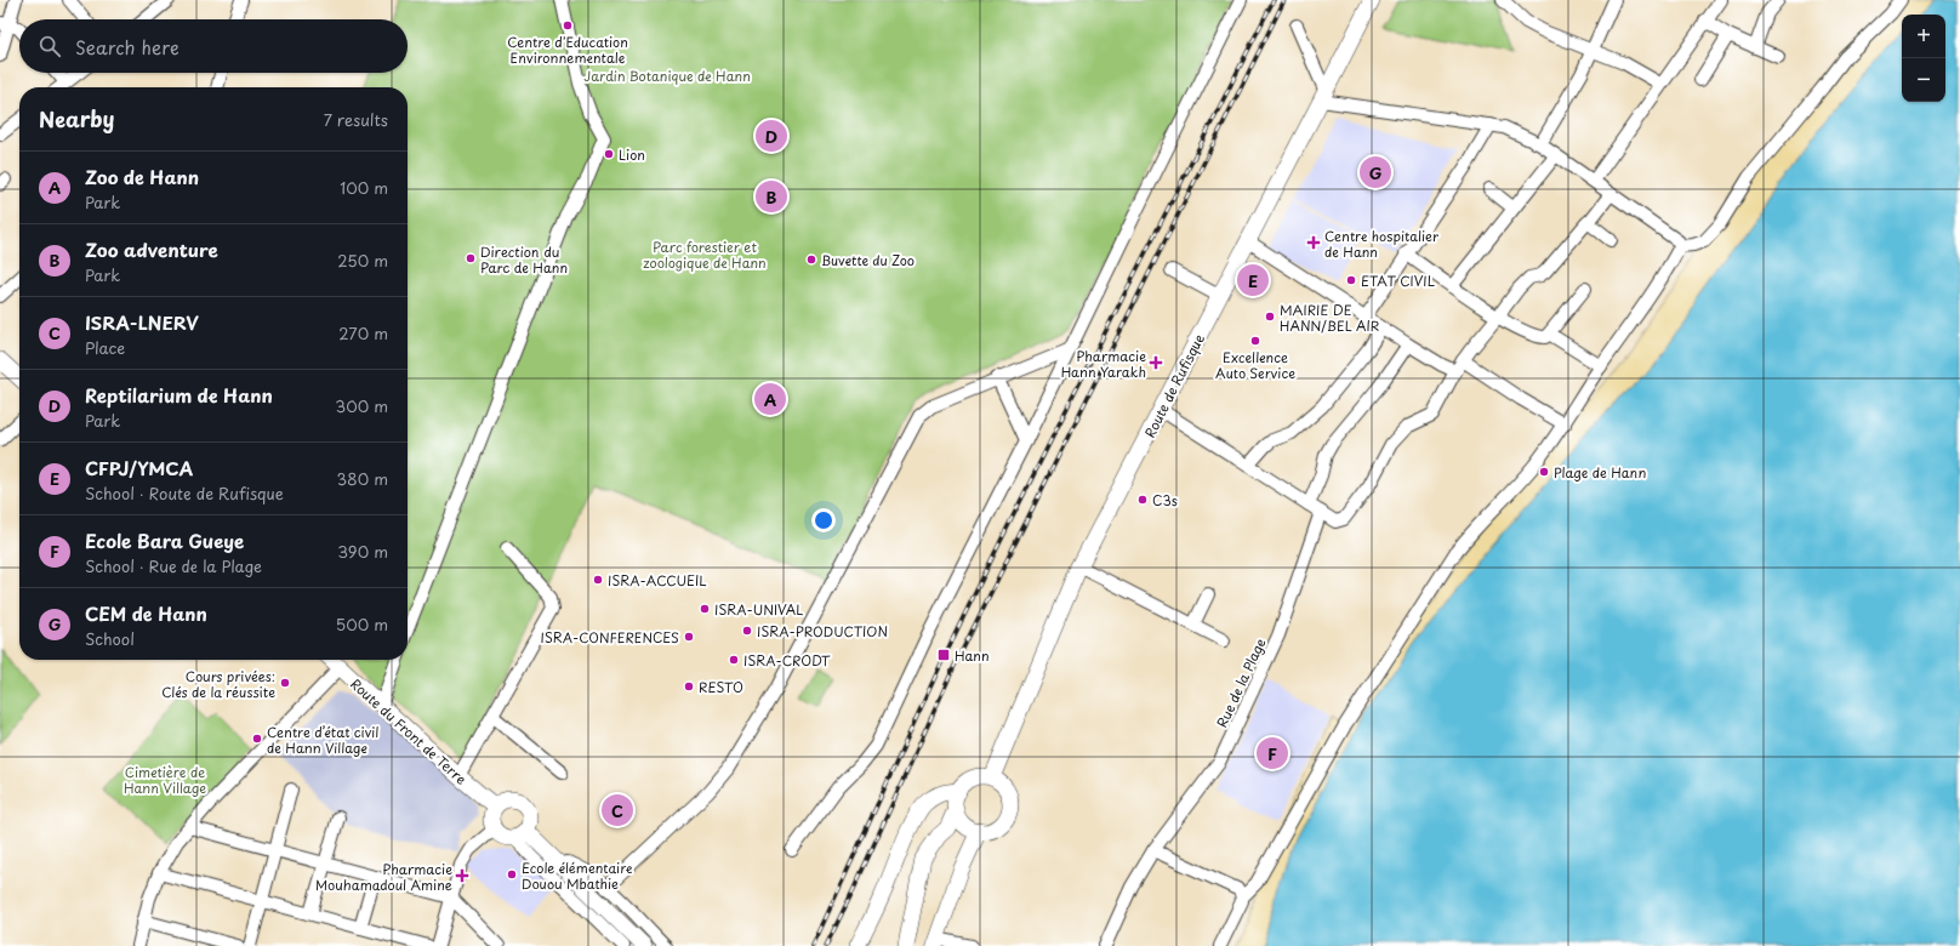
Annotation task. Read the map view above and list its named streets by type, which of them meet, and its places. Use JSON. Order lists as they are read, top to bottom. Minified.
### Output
{"streets":{"main road":["Route de Rufisque","Route du Front de Terre"],"street":["Rue de la Plage"]},"parks":["Jardin Botanique de Hann","Parc forestier et zoologique de Hann","Cimetière de Hann Village"],"places":{"other":["Centre d'Education Environnementale","Lion","Direction du Parc de Hann","Buvette du Zoo","ETAT CIVIL","MAIRIE DE HANN/BEL AIR","Excellence Auto Service","Plage de Hann","C3s","ISRA-ACCUEIL","ISRA-UNIVAL","ISRA-PRODUCTION","ISRA-CONFERENCES","ISRA-CRODT","Cours privées: Clés de la réussite","RESTO","Centre d’état civil de Hann Village","Ecole élémentaire Douou Mbathie"],"health":["Centre hospitalier de Hann","Pharmacie Hann Yarakh","Pharmacie Mouhamadoul Amine"],"transit":["Hann"]},"page":{"map_buttons":["+","−"],"search":"Search here","heading":["Nearby","7 results"],"pins":["D","G","B","E","A","F","C"],"list":[{"mark":"A","name":"Zoo de Hann","note":"Park","value":"100 m"},{"mark":"B","name":"Zoo adventure","note":"Park","value":"250 m"},{"mark":"C","name":"ISRA-LNERV","note":"Place","value":"270 m"},{"mark":"D","name":"Reptilarium de Hann","note":"Park","value":"300 m"},{"mark":"E","name":"CFPJ/YMCA","note":"School · Route de Rufisque","value":"380 m"},{"mark":"F","name":"Ecole Bara Gueye","note":"School · Rue de la Plage","value":"390 m"},{"mark":"G","name":"CEM de Hann","note":"School","value":"500 m"}]}}
